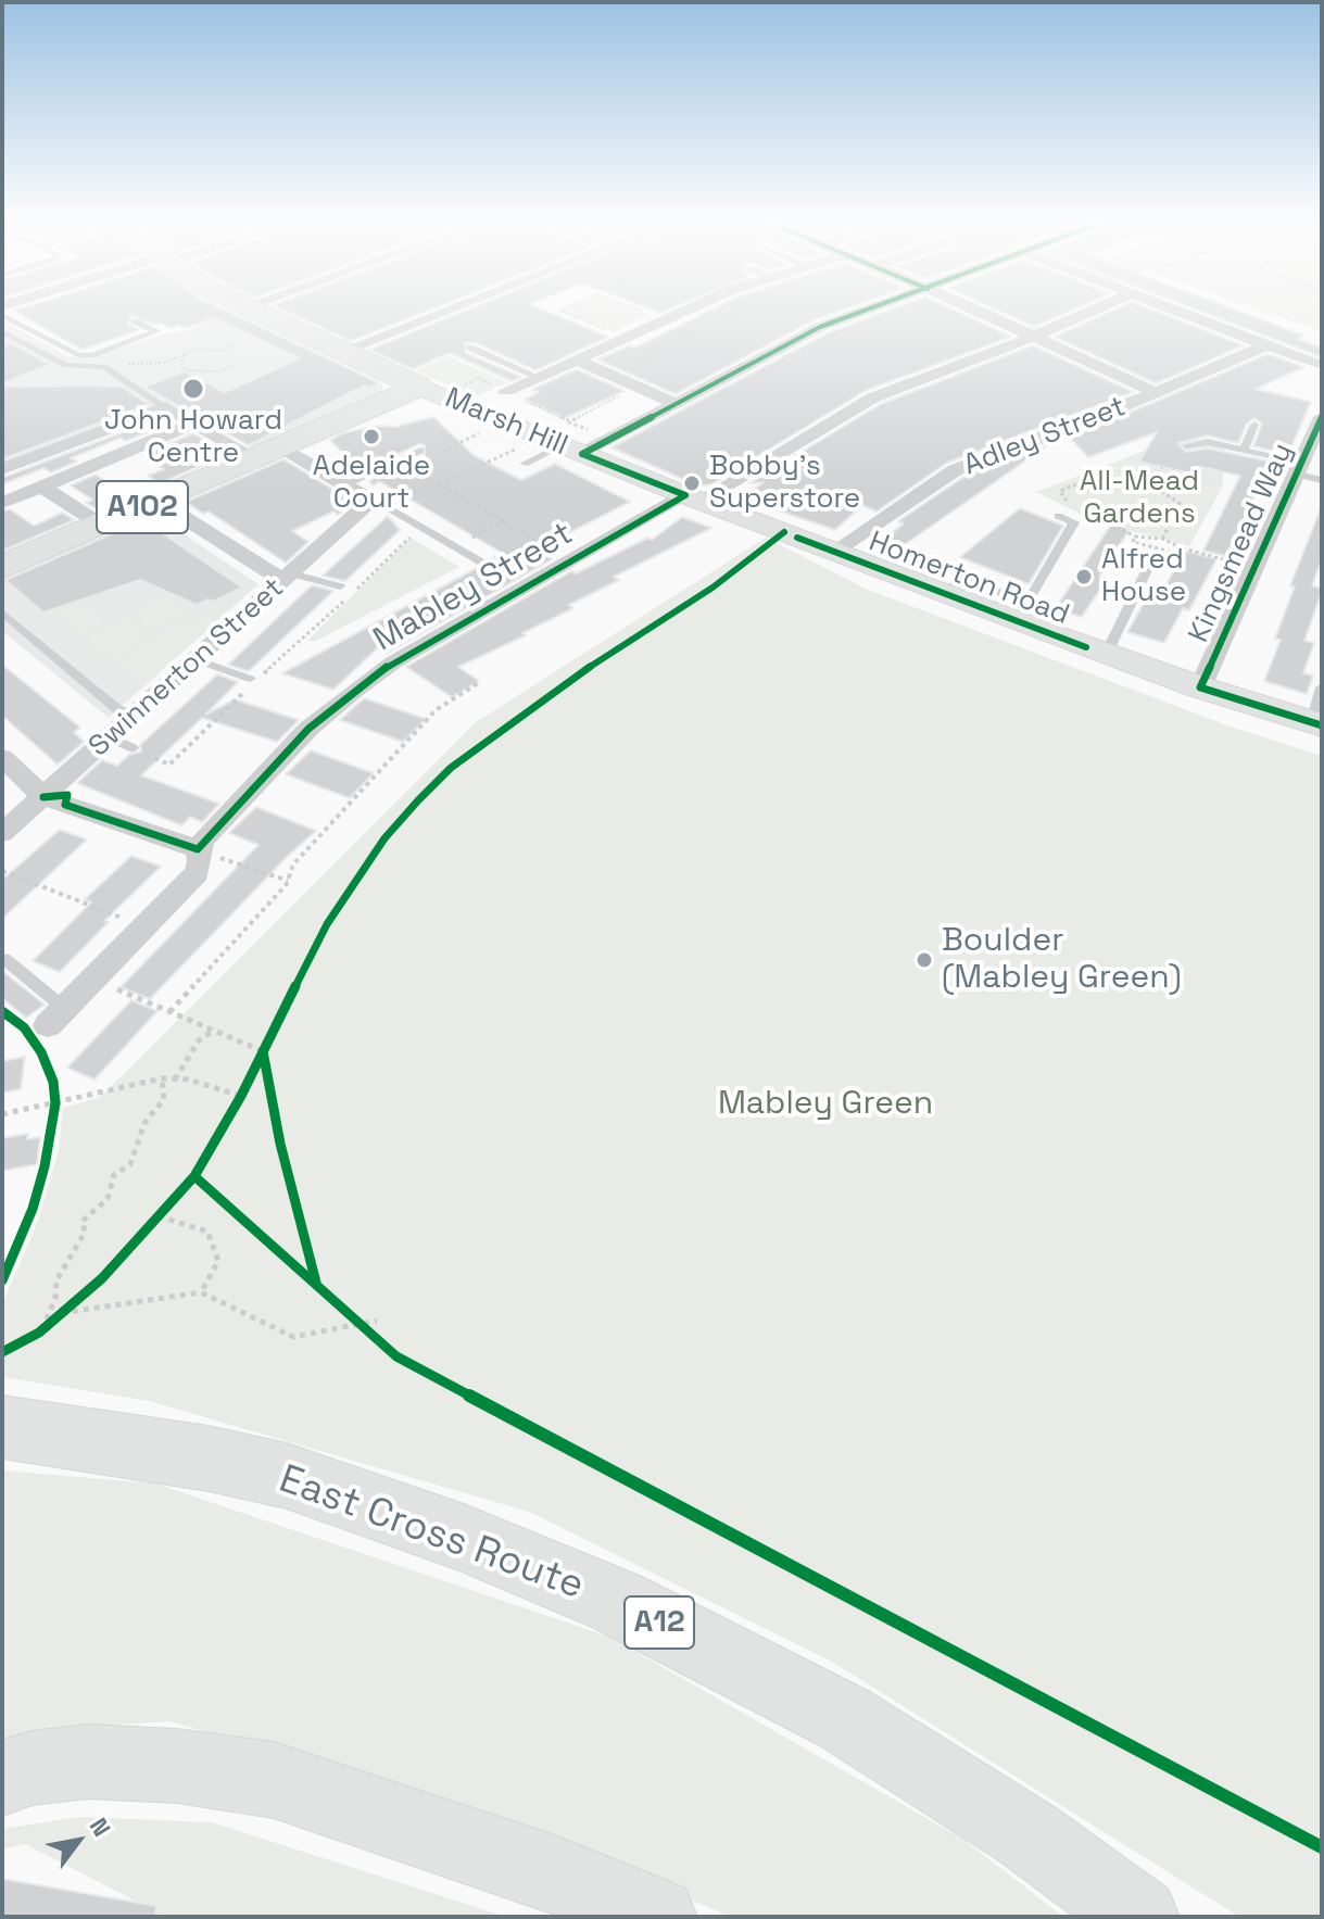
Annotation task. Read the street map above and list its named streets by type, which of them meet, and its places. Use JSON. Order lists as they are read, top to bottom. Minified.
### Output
{"streets":{"highway":["A102","East Cross Route","A12"],"main road":["Marsh Hill","Homerton Road"],"street":["Adley Street","Kingsmead Way","Mabley Street","Swinnerton Street"]},"crossings":[["Marsh Hill","Adley Street"],["Marsh Hill","A102"],["Marsh Hill","Homerton Road"],["Marsh Hill","Mabley Street"],["Adley Street","Homerton Road"],["Kingsmead Way","Homerton Road"]],"parks":["All-Mead Gardens","Mabley Green"],"places":["John Howard Centre","Adelaide Court","Bobby's Superstore","Alfred House","Boulder (Mabley Green)"],"north":"top right"}
